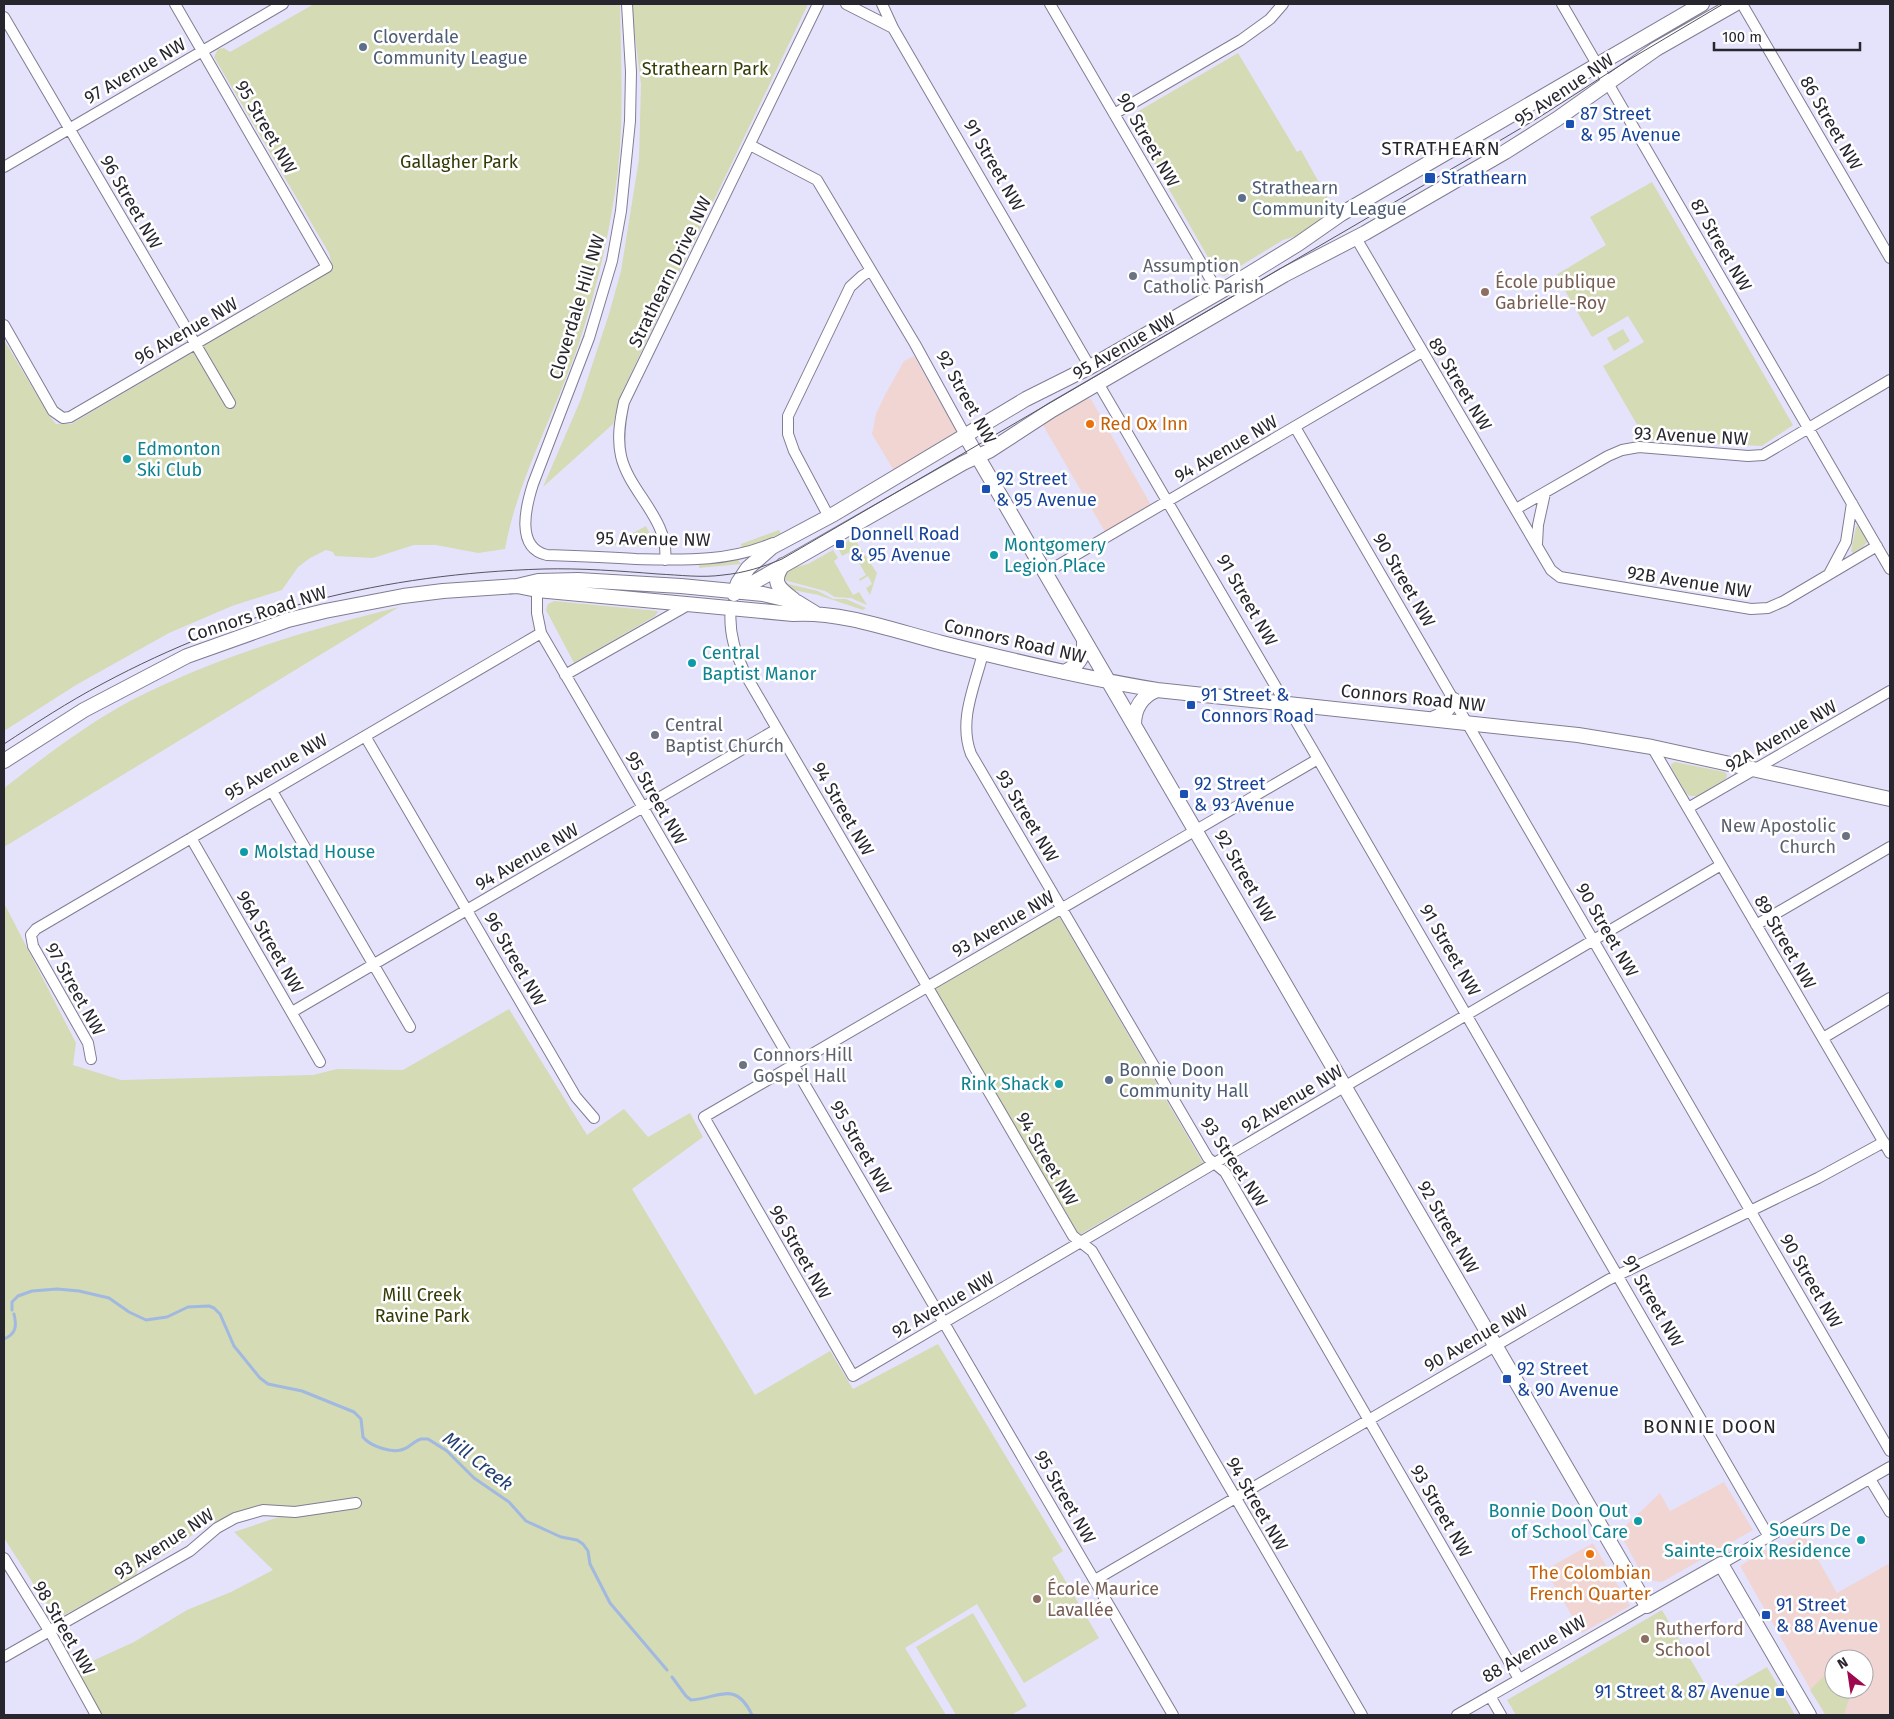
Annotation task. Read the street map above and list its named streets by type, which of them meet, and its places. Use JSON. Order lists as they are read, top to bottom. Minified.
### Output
{"streets":{"street":["97 Avenue NW","95 Avenue NW","86 Street NW","95 Street NW","90 Street NW","91 Street NW","96 Street NW","87 Street NW","Strathearn Drive NW","Cloverdale Hill NW","96 Avenue NW","89 Street NW","92 Street NW","93 Avenue NW","94 Avenue NW","92B Avenue NW","Connors Road NW","92A Avenue NW","94 Street NW","93 Street NW","96A Street NW","97 Street NW","92 Avenue NW","90 Avenue NW","98 Street NW","88 Avenue NW"]},"crossings":[["97 Avenue NW","95 Street NW"],["97 Avenue NW","96 Street NW"],["95 Avenue NW","95 Street NW"],["95 Avenue NW","90 Street NW"],["95 Avenue NW","91 Street NW"],["95 Avenue NW","96 Street NW"],["95 Avenue NW","87 Street NW"],["95 Avenue NW","Strathearn Drive NW"],["95 Avenue NW","Cloverdale Hill NW"],["95 Avenue NW","89 Street NW"],["95 Avenue NW","92 Street NW"],["95 Avenue NW","Connors Road NW"],["95 Avenue NW","94 Street NW"],["95 Avenue NW","96A Street NW"],["95 Avenue NW","97 Street NW"],["95 Street NW","96 Avenue NW"],["95 Street NW","93 Avenue NW"],["95 Street NW","94 Avenue NW"],["95 Street NW","Connors Road NW"],["95 Street NW","92 Avenue NW"],["95 Street NW","90 Avenue NW"],["90 Street NW","94 Avenue NW"],["90 Street NW","Connors Road NW"],["90 Street NW","92 Avenue NW"],["90 Street NW","90 Avenue NW"],["91 Street NW","93 Avenue NW"],["91 Street NW","94 Avenue NW"],["91 Street NW","Connors Road NW"],["91 Street NW","92 Avenue NW"],["91 Street NW","90 Avenue NW"],["91 Street NW","88 Avenue NW"],["96 Street NW","96 Avenue NW"],["96 Street NW","93 Avenue NW"],["96 Street NW","94 Avenue NW"],["96 Street NW","92 Avenue NW"],["87 Street NW","93 Avenue NW"],["87 Street NW","92B Avenue NW"],["Strathearn Drive NW","92 Street NW"],["89 Street NW","93 Avenue NW"],["89 Street NW","94 Avenue NW"],["89 Street NW","92B Avenue NW"],["89 Street NW","Connors Road NW"],["89 Street NW","92A Avenue NW"],["89 Street NW","92 Avenue NW"],["89 Street NW","90 Avenue NW"],["92 Street NW","93 Avenue NW"],["92 Street NW","94 Avenue NW"],["92 Street NW","Connors Road NW"],["92 Street NW","92 Avenue NW"],["92 Street NW","90 Avenue NW"],["92 Street NW","88 Avenue NW"],["93 Avenue NW","94 Street NW"],["93 Avenue NW","93 Street NW"],["93 Avenue NW","98 Street NW"],["94 Avenue NW","94 Street NW"],["94 Avenue NW","96A Street NW"],["Connors Road NW","92A Avenue NW"],["Connors Road NW","94 Street NW"],["Connors Road NW","93 Street NW"],["94 Street NW","92 Avenue NW"],["94 Street NW","90 Avenue NW"],["93 Street NW","92 Avenue NW"],["93 Street NW","90 Avenue NW"],["93 Street NW","88 Avenue NW"]],"districts":["STRATHEARN","BONNIE DOON"],"water":["Mill Creek"],"parks":["Strathearn Park","Gallagher Park","Mill Creek Ravine Park"],"places":{"other":["Cloverdale Community League","Strathearn Community League","Assumption Catholic Parish","École publique Gabrielle-Roy","Red Ox Inn","Edmonton Ski Club","Montgomery Legion Place","Central Baptist Manor","Central Baptist Church","New Apostolic Church","Molstad House","Connors Hill Gospel Hall","Bonnie Doon Community Hall","Rink Shack","Bonnie Doon Out of School Care","Soeurs De Sainte-Croix Residence","The Colombian French Quarter","École Maurice Lavallée","Rutherford School"],"transit":["87 Street & 95 Avenue","Strathearn","92 Street & 95 Avenue","Donnell Road & 95 Avenue","91 Street & Connors Road","92 Street & 93 Avenue","92 Street & 90 Avenue","91 Street & 88 Avenue","91 Street & 87 Avenue"]},"scale_bar":"100 m","north":"top left"}
